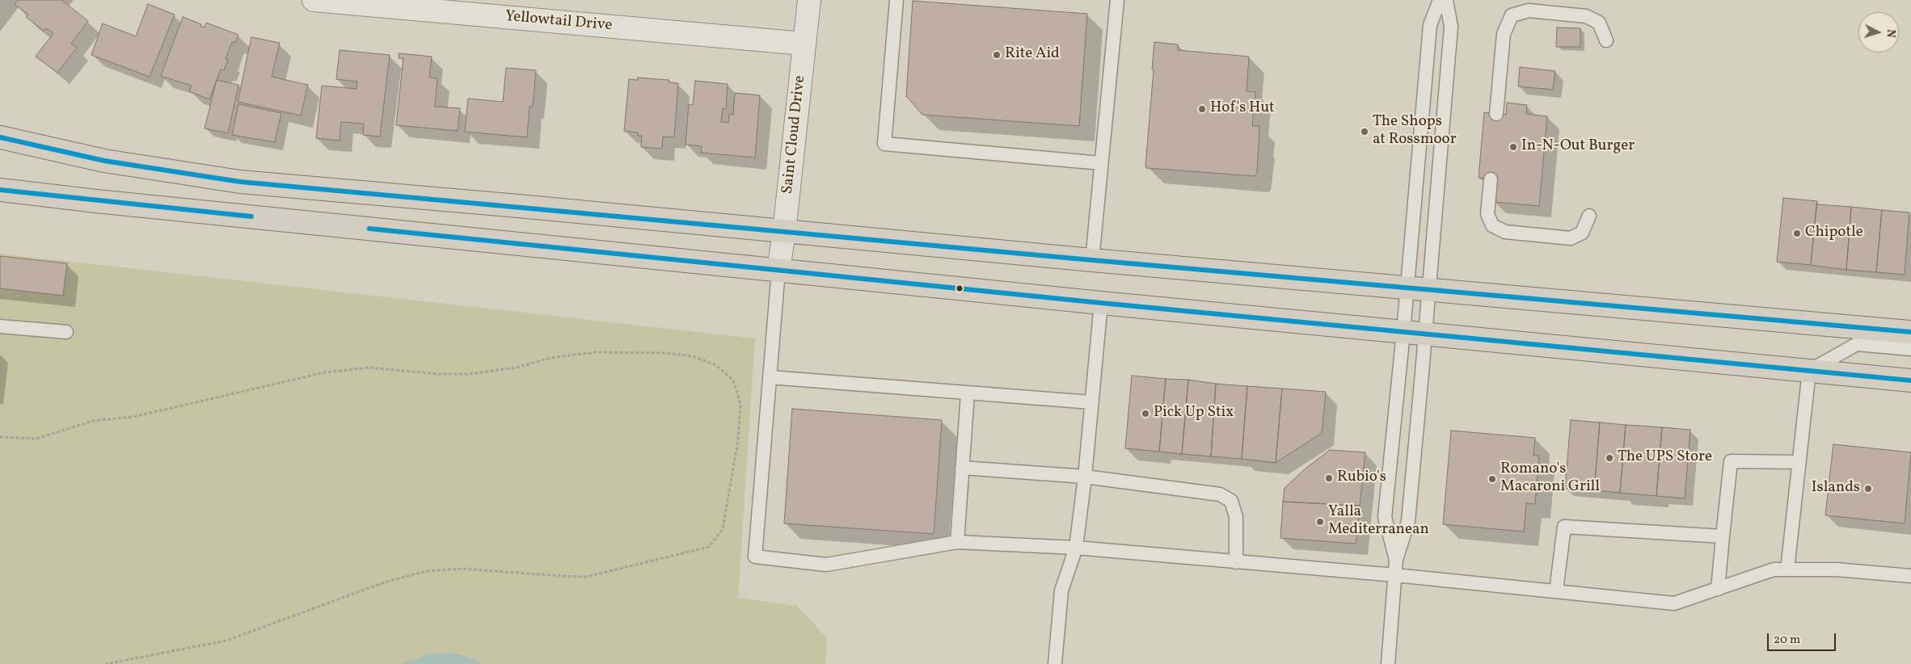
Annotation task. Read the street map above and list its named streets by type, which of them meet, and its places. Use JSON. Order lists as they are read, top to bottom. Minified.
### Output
{"streets":{"street":["Yellowtail Drive","Saint Cloud Drive"]},"crossings":[["Yellowtail Drive","Saint Cloud Drive"]],"places":["Rite Aid","Hof's Hut","The Shops at Rossmoor","In-N-Out Burger","Chipotle","Pick Up Stix","The UPS Store","Rubio's","Romano's Macaroni Grill","Islands","Yalla Mediterranean"],"scale_bar":"20 m","north":"right"}
